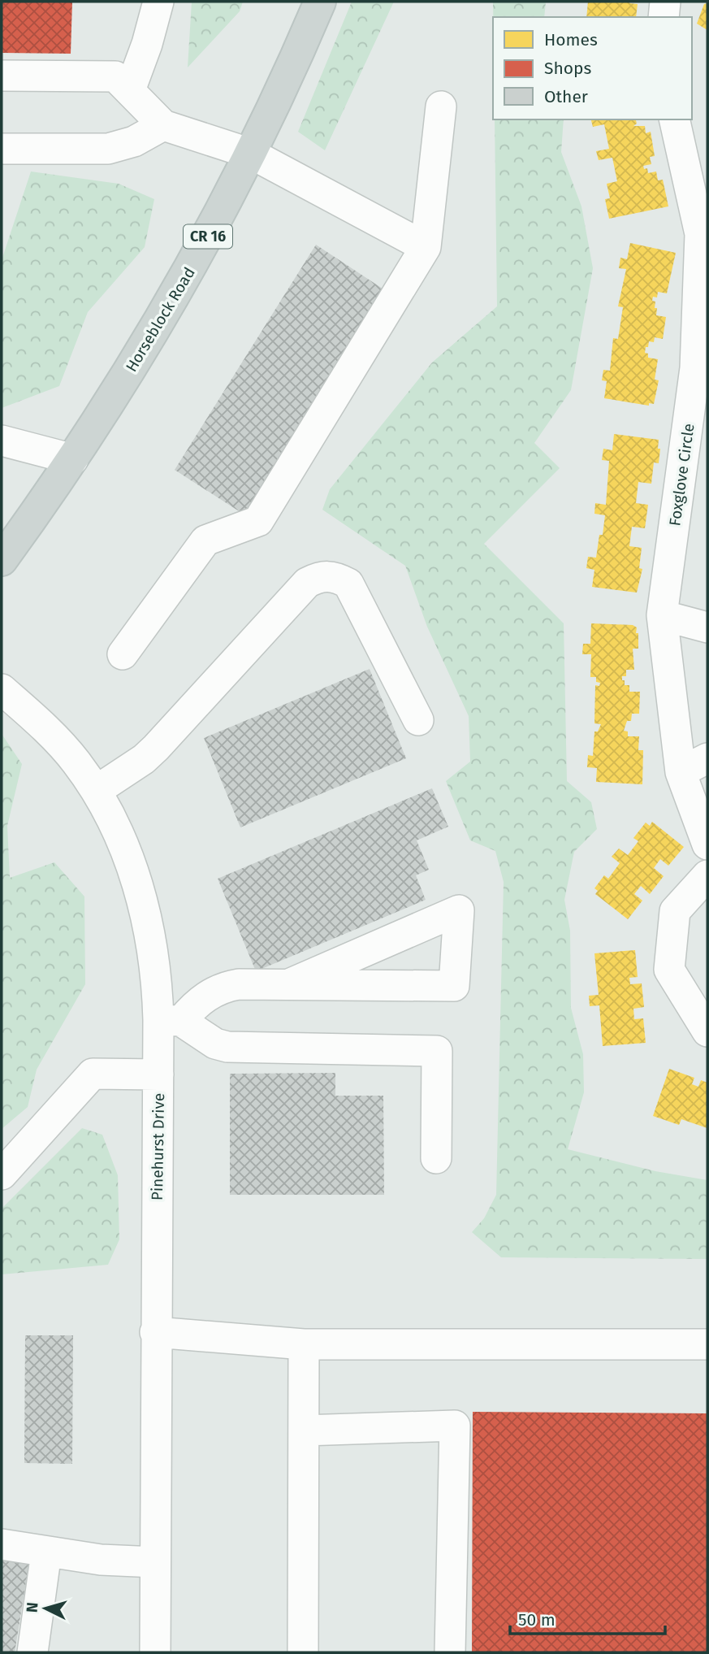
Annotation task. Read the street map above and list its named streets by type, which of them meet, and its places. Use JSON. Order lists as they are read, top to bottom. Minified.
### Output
{"streets":{"main road":["CR 16","Horseblock Road"],"street":["Foxglove Circle","Pinehurst Drive"]},"legend":["Homes","Shops","Other"],"scale_bar":"50 m","north":"left"}
